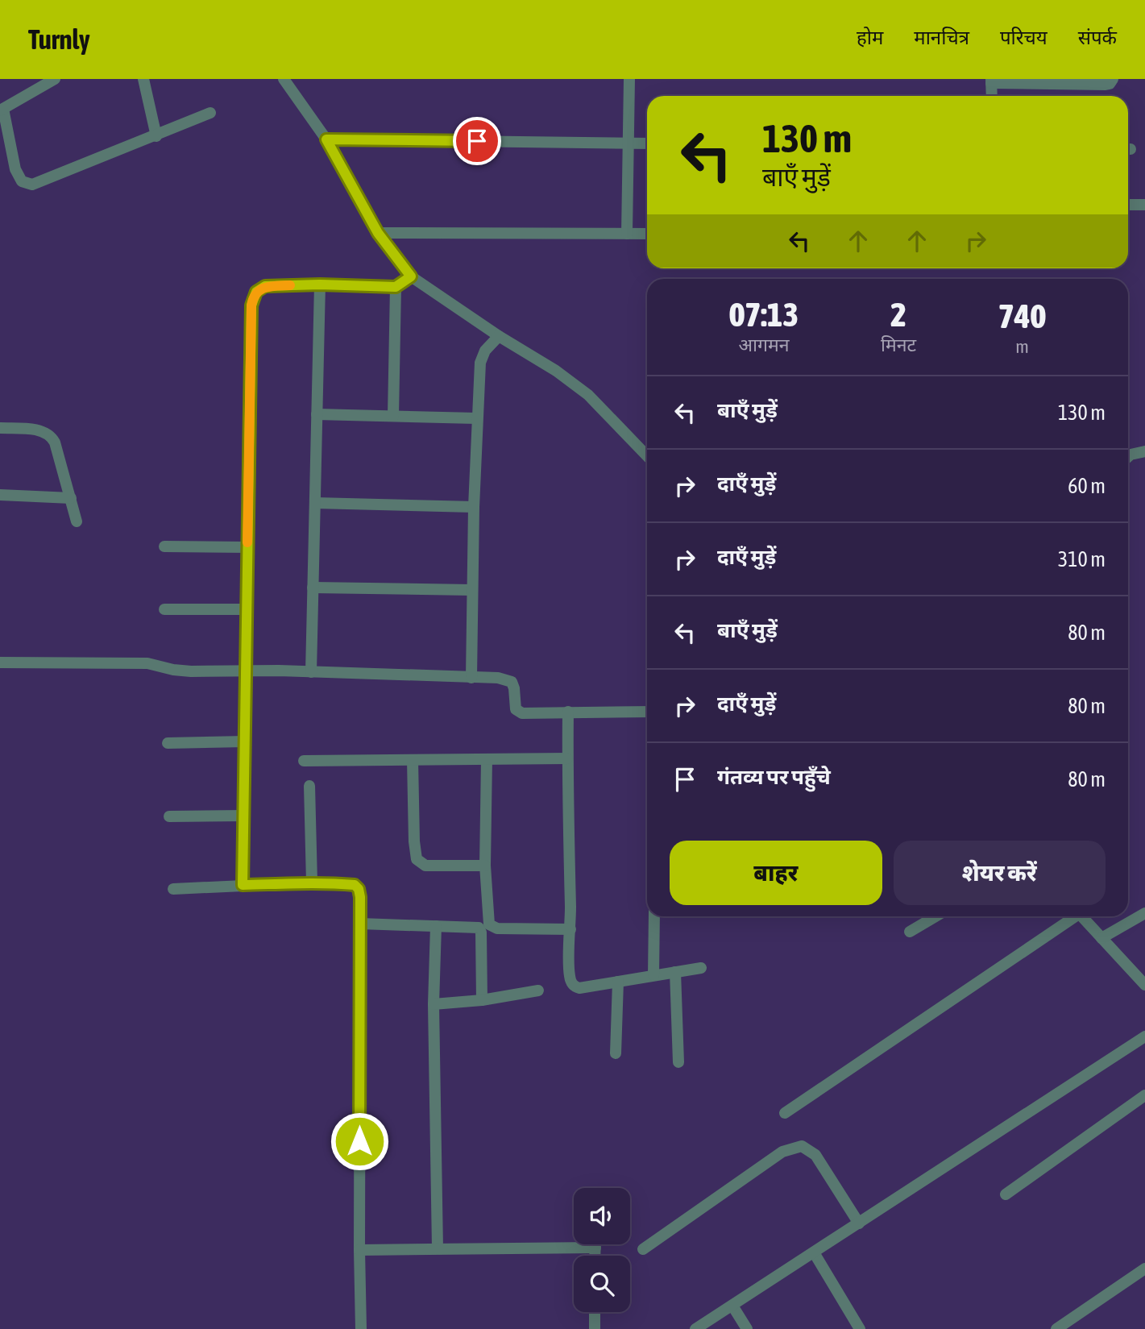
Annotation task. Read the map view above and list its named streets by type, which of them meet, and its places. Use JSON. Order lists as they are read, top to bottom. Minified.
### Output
{"page":{"header":"Turnly","nav":["होम","मानचित्र","परिचय","संपर्क"],"turn":["130 m","बाएँ मुड़ें"],"eta":["07:13","आगमन","2","मिनट","740","m"],"list":[{"name":"बाएँ मुड़ें","value":"130 m"},{"name":"दाएँ मुड़ें","value":"60 m"},{"name":"दाएँ मुड़ें","value":"310 m"},{"name":"बाएँ मुड़ें","value":"80 m"},{"name":"दाएँ मुड़ें","value":"80 m"},{"name":"गंतव्य पर पहुँचे","value":"80 m"}],"buttons":["बाहर","शेयर करें"]}}
